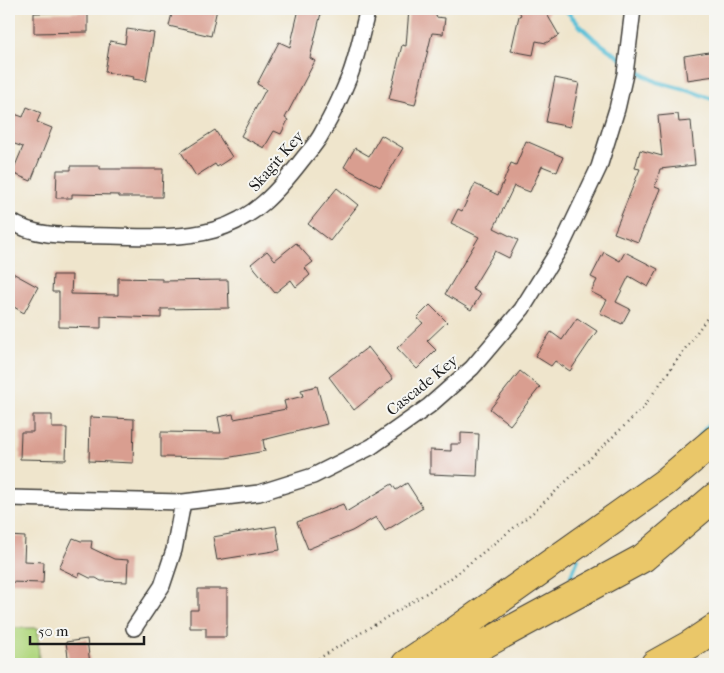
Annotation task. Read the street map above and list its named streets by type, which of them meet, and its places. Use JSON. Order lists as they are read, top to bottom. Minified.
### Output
{"streets":{"street":["Skagit Key","Cascade Key"]},"scale_bar":"50 m"}
